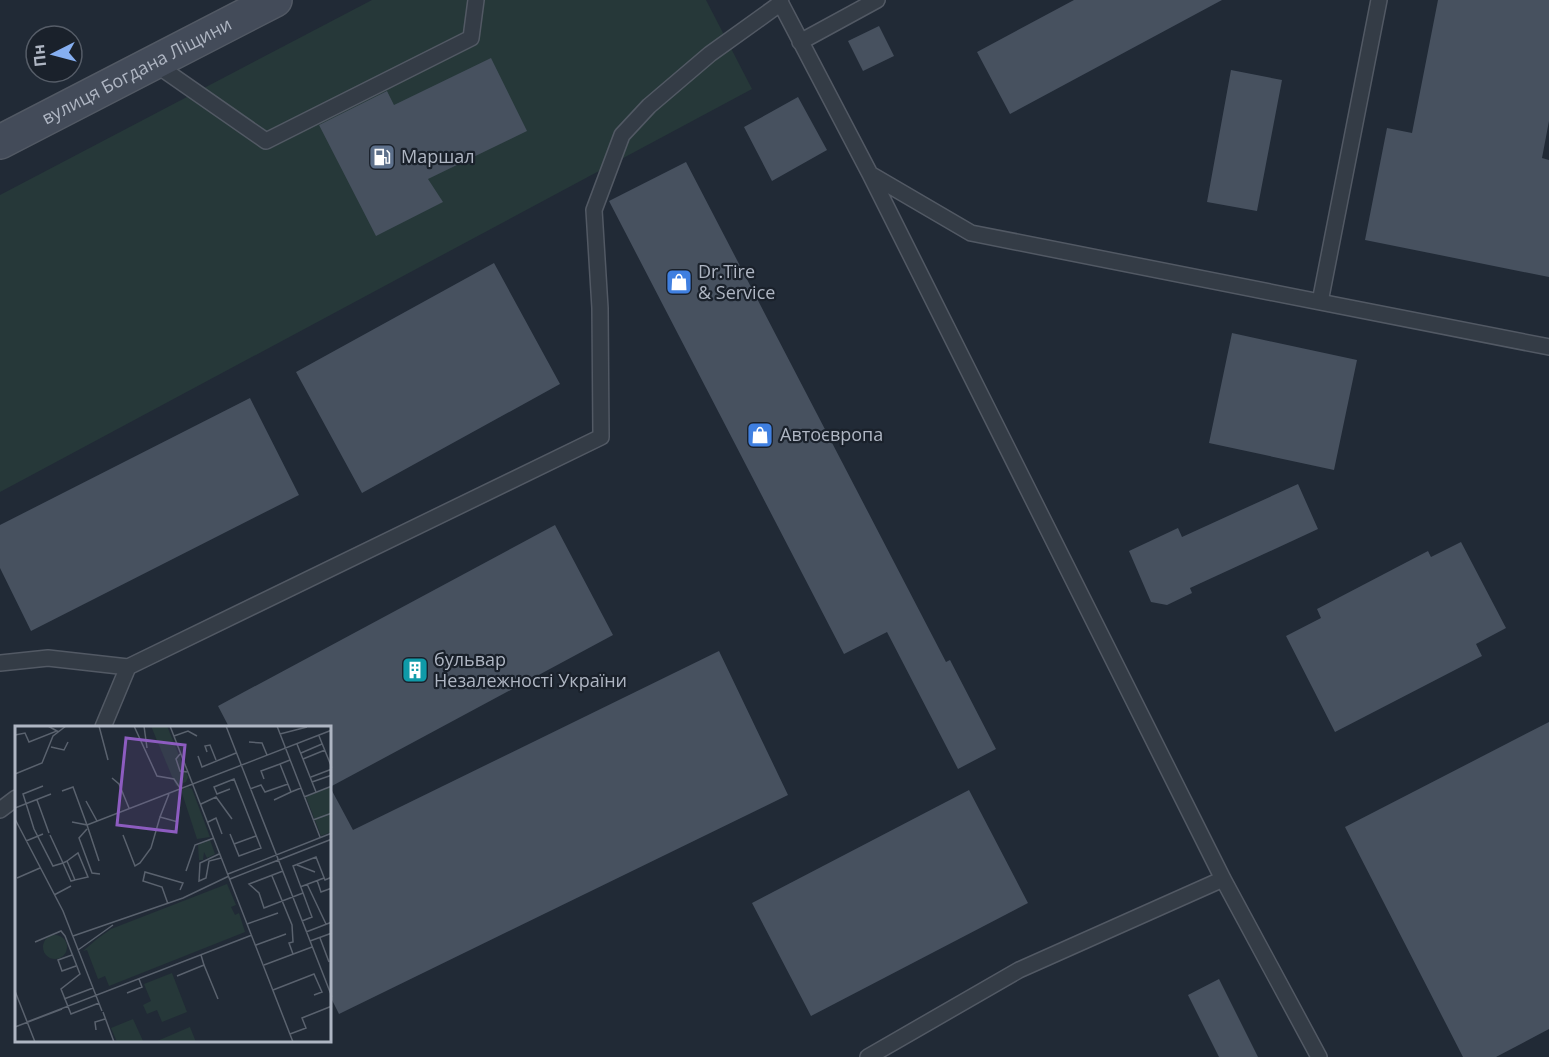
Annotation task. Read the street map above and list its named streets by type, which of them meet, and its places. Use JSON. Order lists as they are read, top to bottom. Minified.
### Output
{"streets":{"main road":["вулиця Богдана Ліщини"]},"places":{"fuel station":["Маршал"],"shop":["Dr.Tire & Service","Автоєвропа"],"building":["бульвар Незалежності України"]},"north":"left"}
